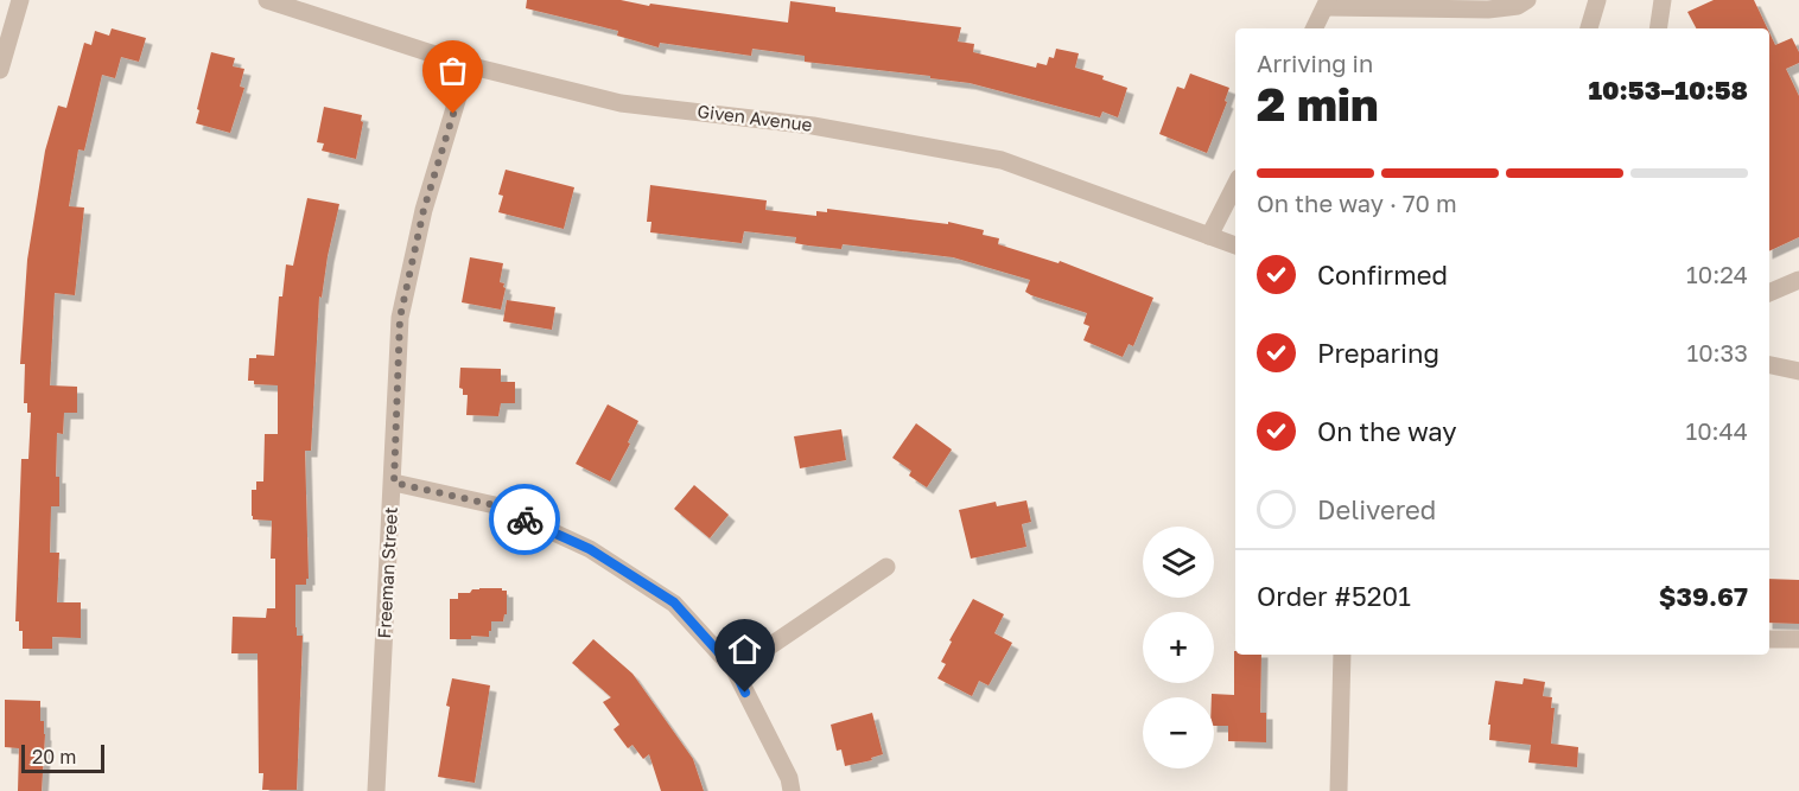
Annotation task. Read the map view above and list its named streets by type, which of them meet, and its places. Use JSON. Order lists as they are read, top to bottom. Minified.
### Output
{"streets":{"street":["Given Avenue","Freeman Street"]},"crossings":[["Given Avenue","Freeman Street"]],"scale_bar":"20 m","page":{"heading":["2 min","Arriving in","10:53–10:58"],"panel":["Order #5201","$39.67"],"bar":"On the way · 70 m","list":[["Confirmed","10:24"],["Preparing","10:33"],["On the way","10:44"],"Delivered"],"map_buttons":["+","−"],"scale":"20 m"}}
